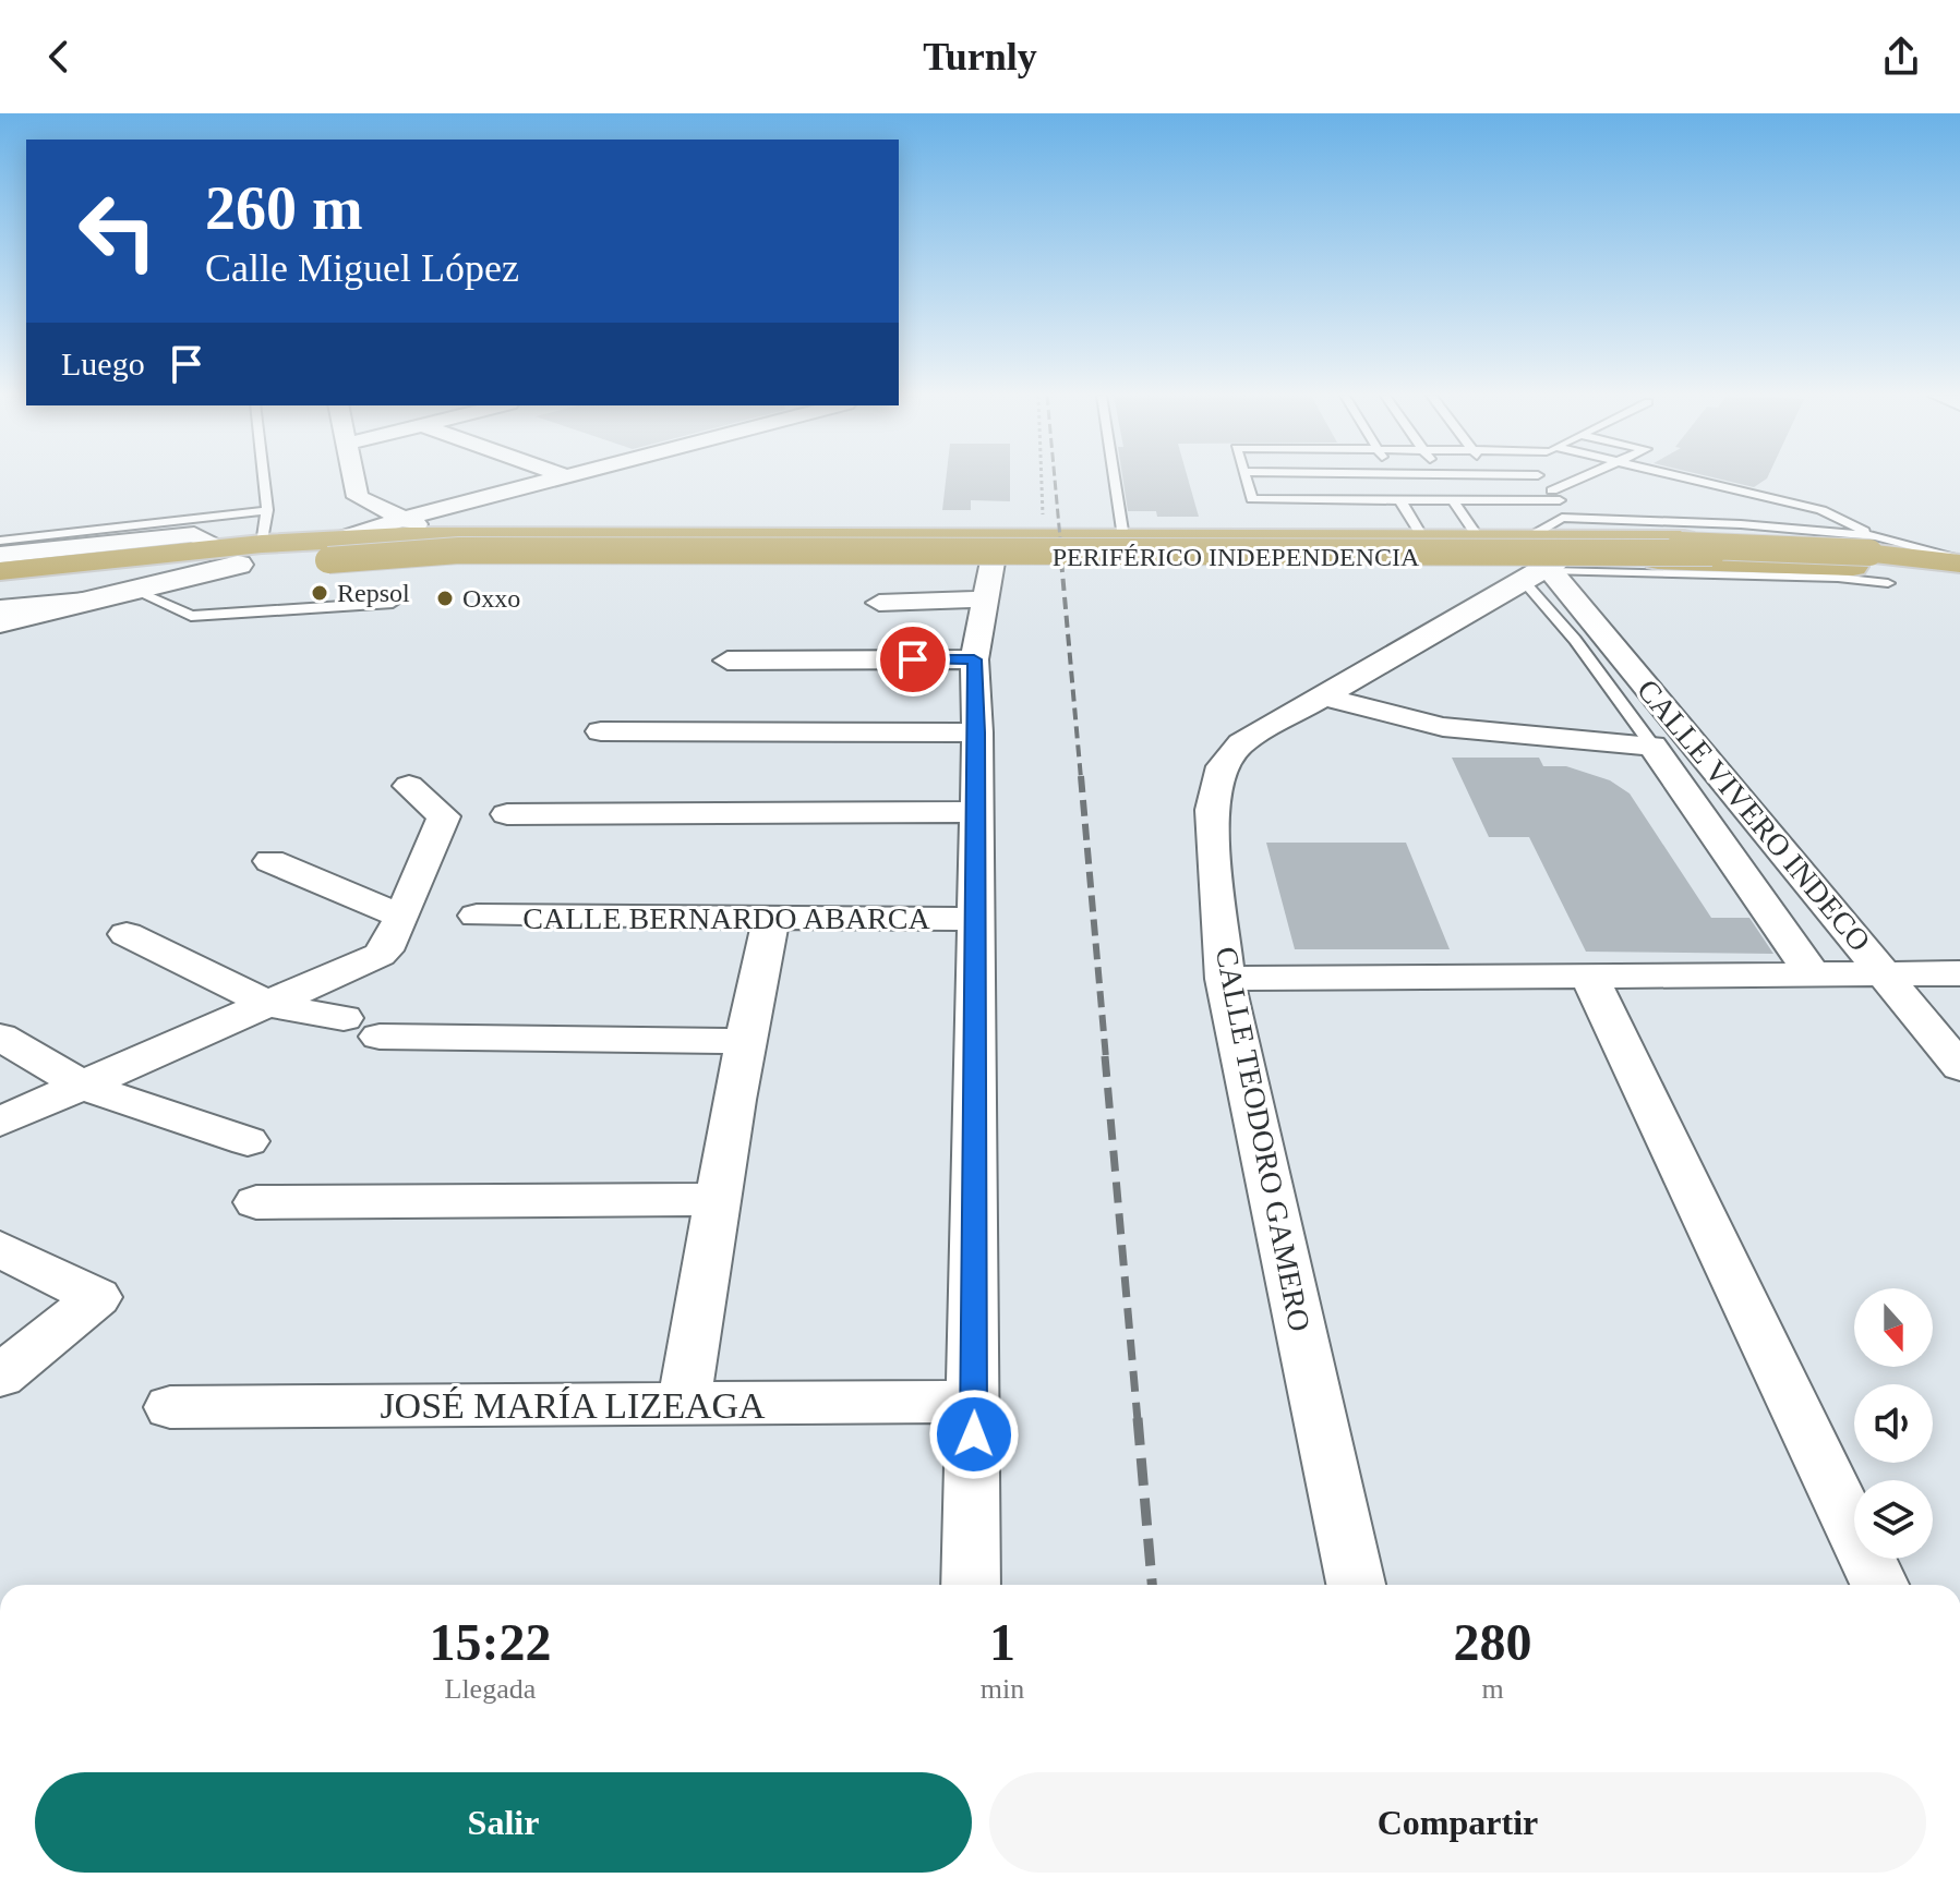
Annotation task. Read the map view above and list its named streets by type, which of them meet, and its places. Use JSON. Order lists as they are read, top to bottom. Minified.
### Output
{"streets":{"highway":["PERIFÉRICO INDEPENDENCIA"],"street":["CALLE VIVERO INDECO","CALLE BERNARDO ABARCA","CALLE TEODORO GAMERO","JOSÉ MARÍA LIZEAGA"]},"crossings":[["PERIFÉRICO INDEPENDENCIA","CALLE VIVERO INDECO"],["PERIFÉRICO INDEPENDENCIA","CALLE TEODORO GAMERO"],["CALLE VIVERO INDECO","CALLE TEODORO GAMERO"]],"places":["Repsol","Oxxo"],"north":"bottom","page":{"header":"Turnly","turn":["260 m","Calle Miguel López"],"then":"Luego","eta":["15:22","Llegada","1","min","280","m"],"buttons":["Salir","Compartir"]}}
